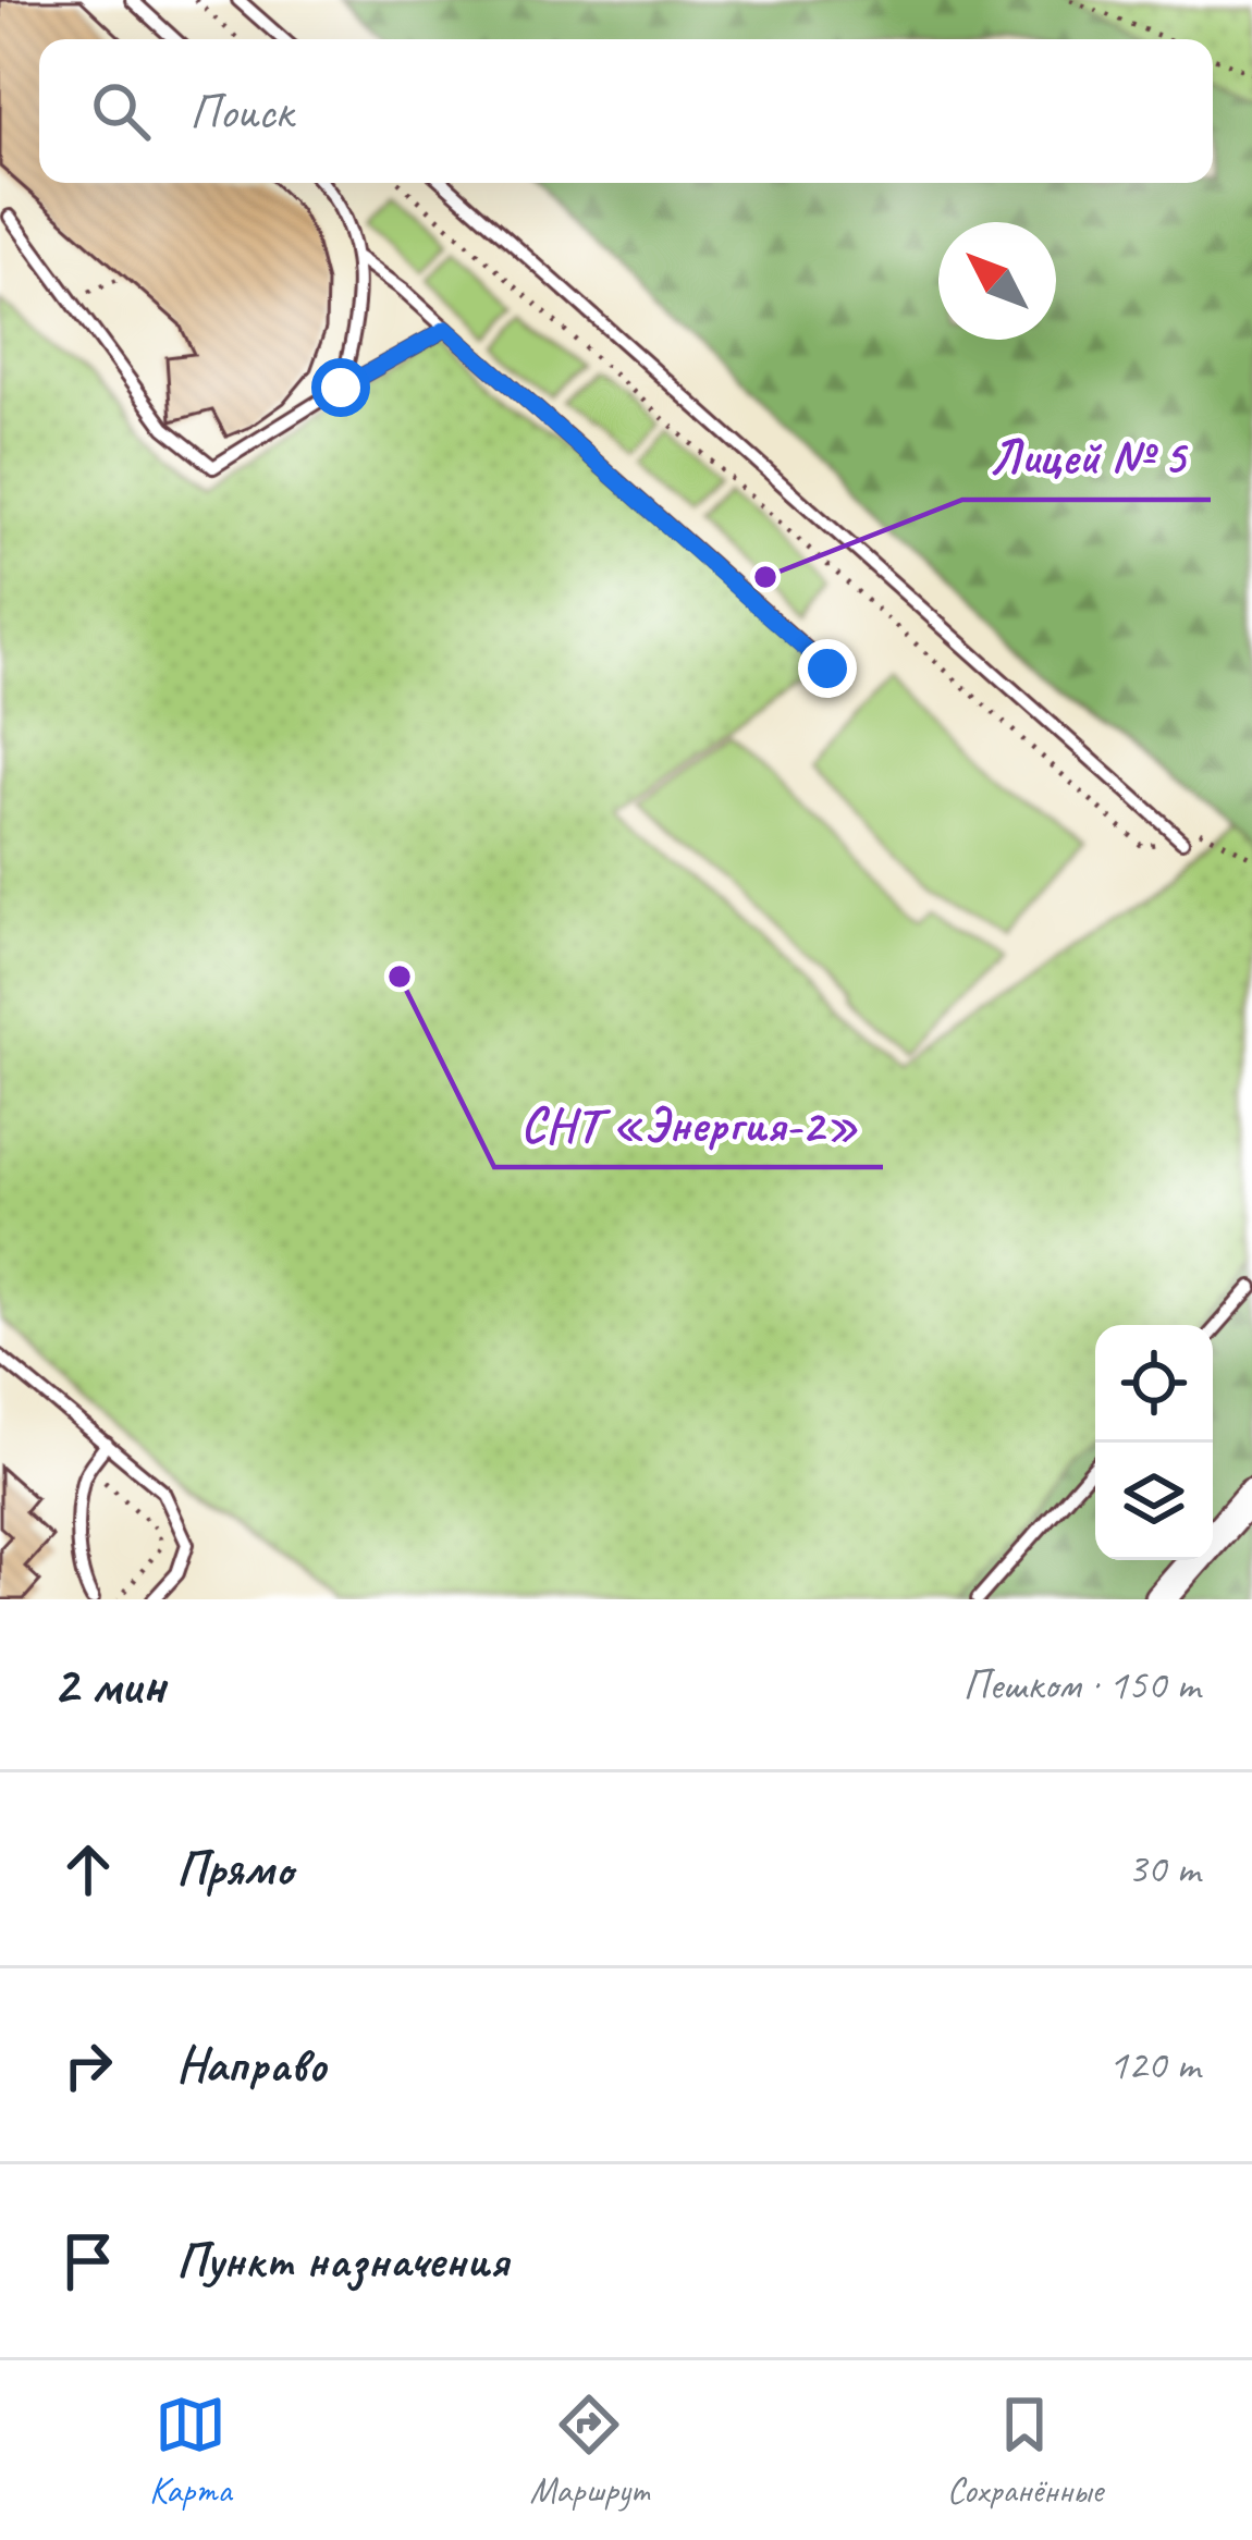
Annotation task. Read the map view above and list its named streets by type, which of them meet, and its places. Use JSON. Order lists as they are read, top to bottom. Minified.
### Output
{"places":["Лицей № 5","СНТ «Энергия-2»"],"north":"top left","page":{"search":"Поиск","heading":["2 мин","Пешком · 150 m"],"list":[["Прямо","30 m"],["Направо","120 m"],"Пункт назначения"],"nav":["Карта","Маршрут","Сохранённые"]}}
